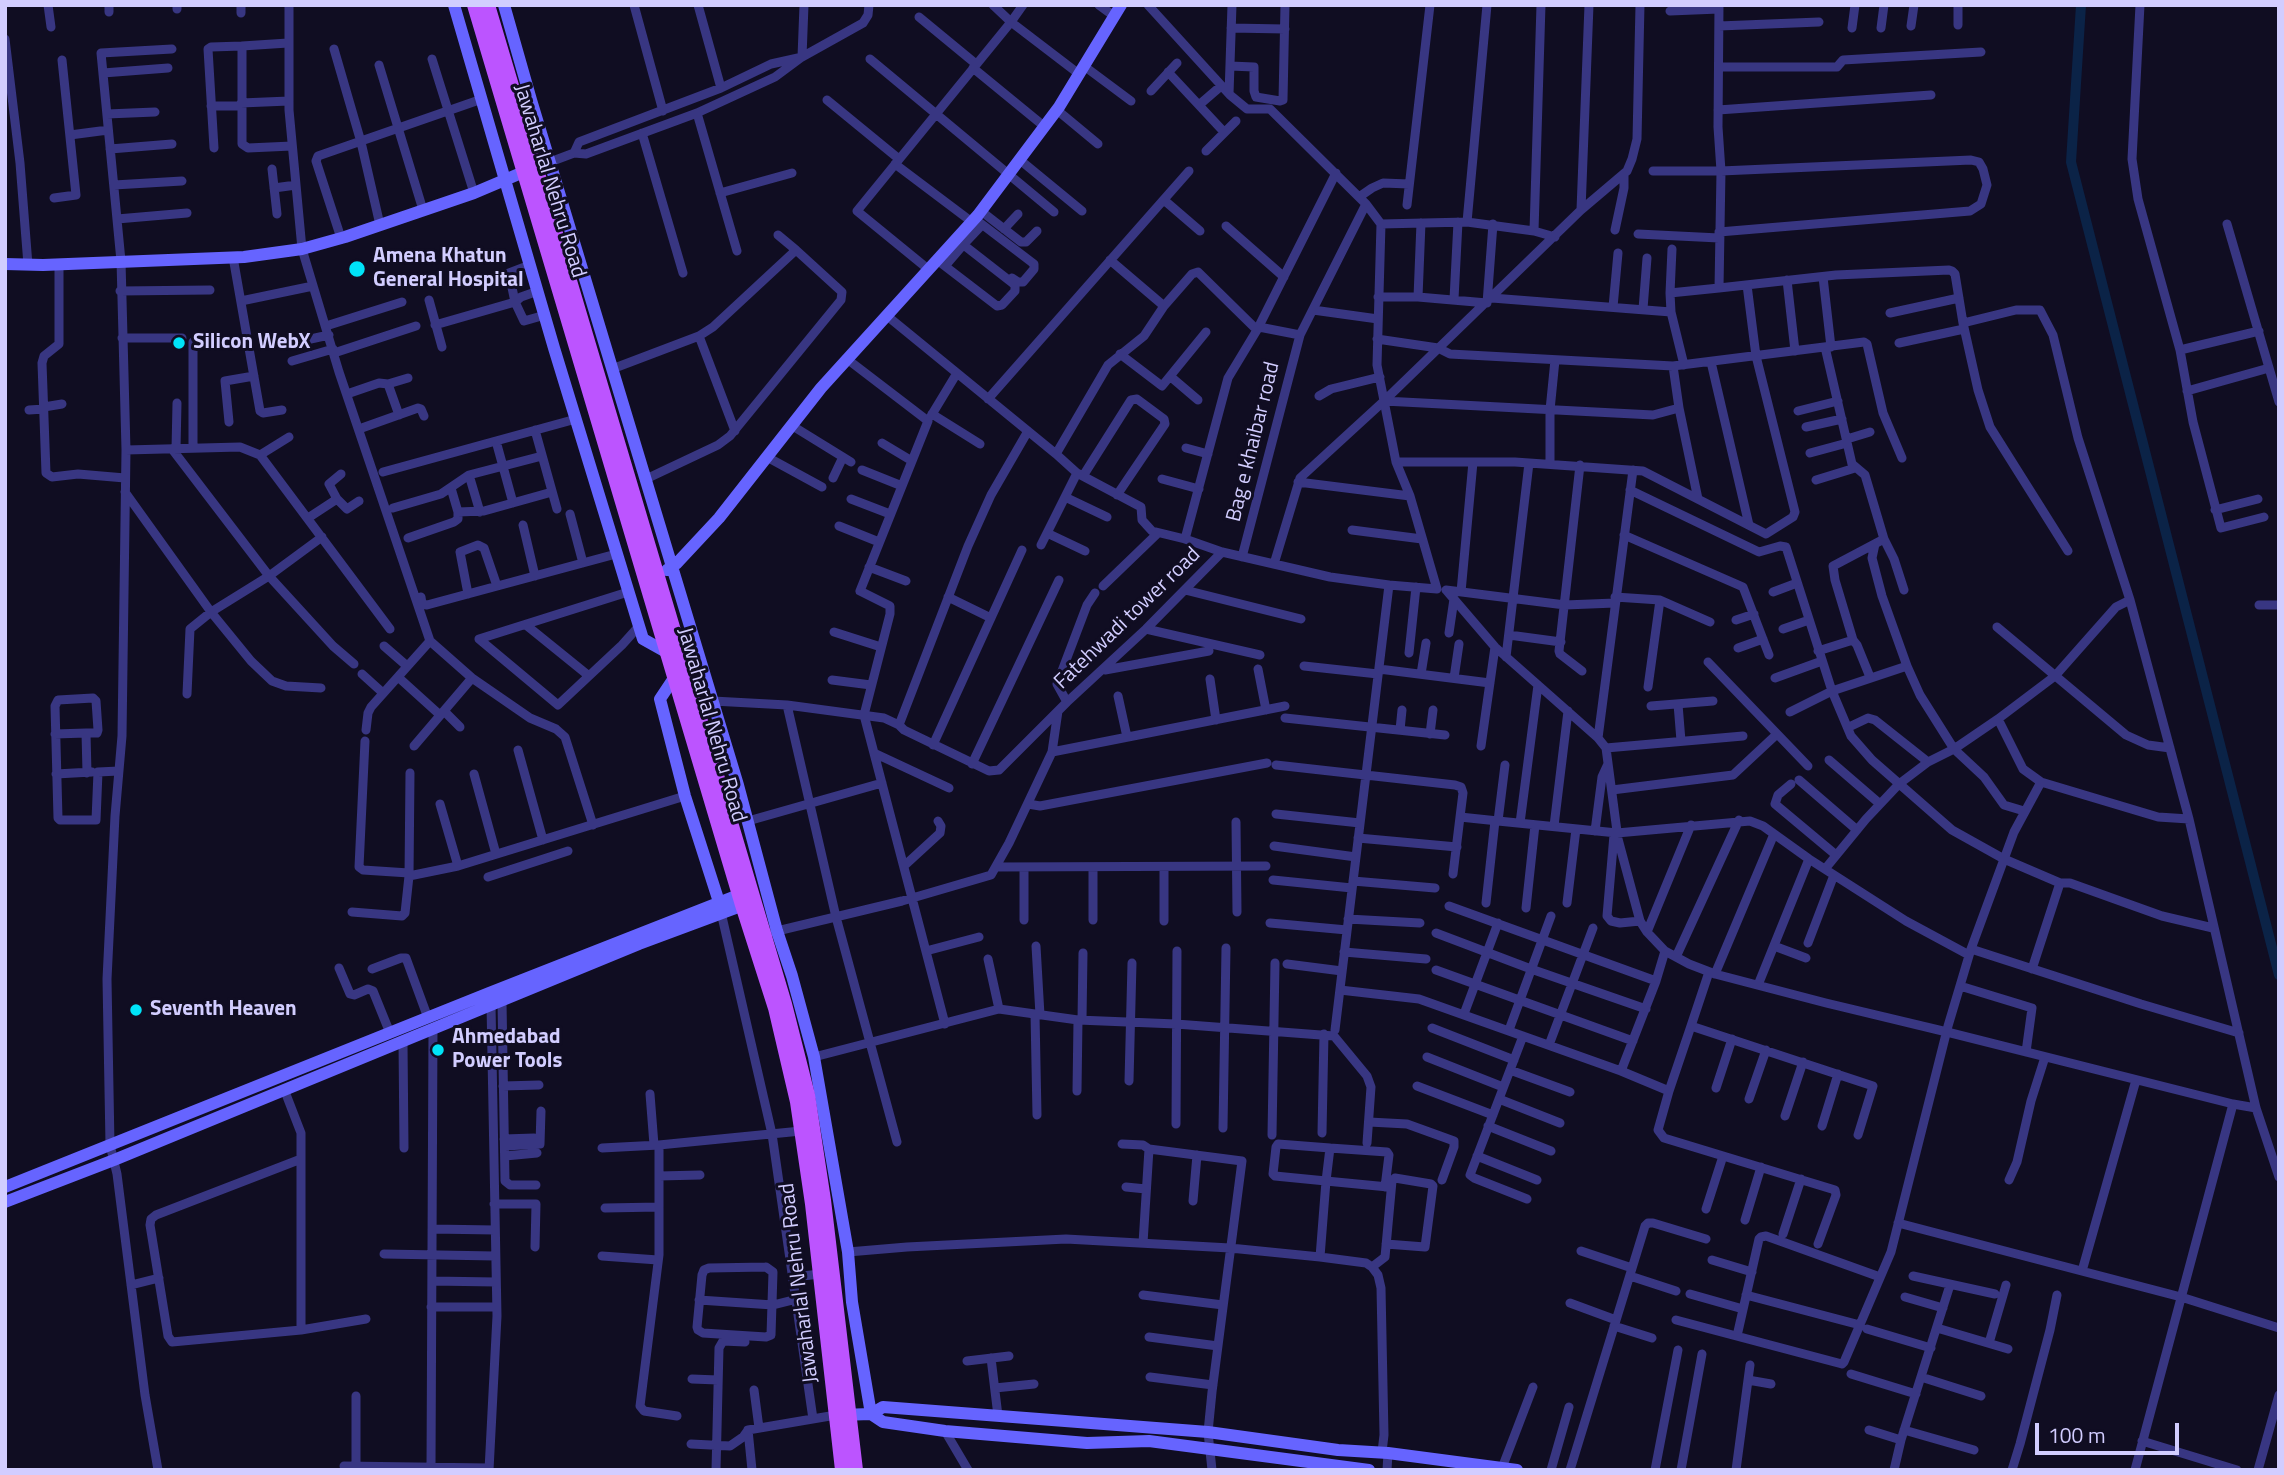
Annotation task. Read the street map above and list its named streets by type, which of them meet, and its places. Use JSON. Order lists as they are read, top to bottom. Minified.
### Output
{"streets":{"main road":["Jawaharlal Nehru Road"],"street":["Bag e khaibar road","Fatehwadi tower road"]},"places":["Amena Khatun General Hospital","Silicon WebX","Seventh Heaven","Ahmedabad Power Tools"],"scale_bar":"100 m"}
